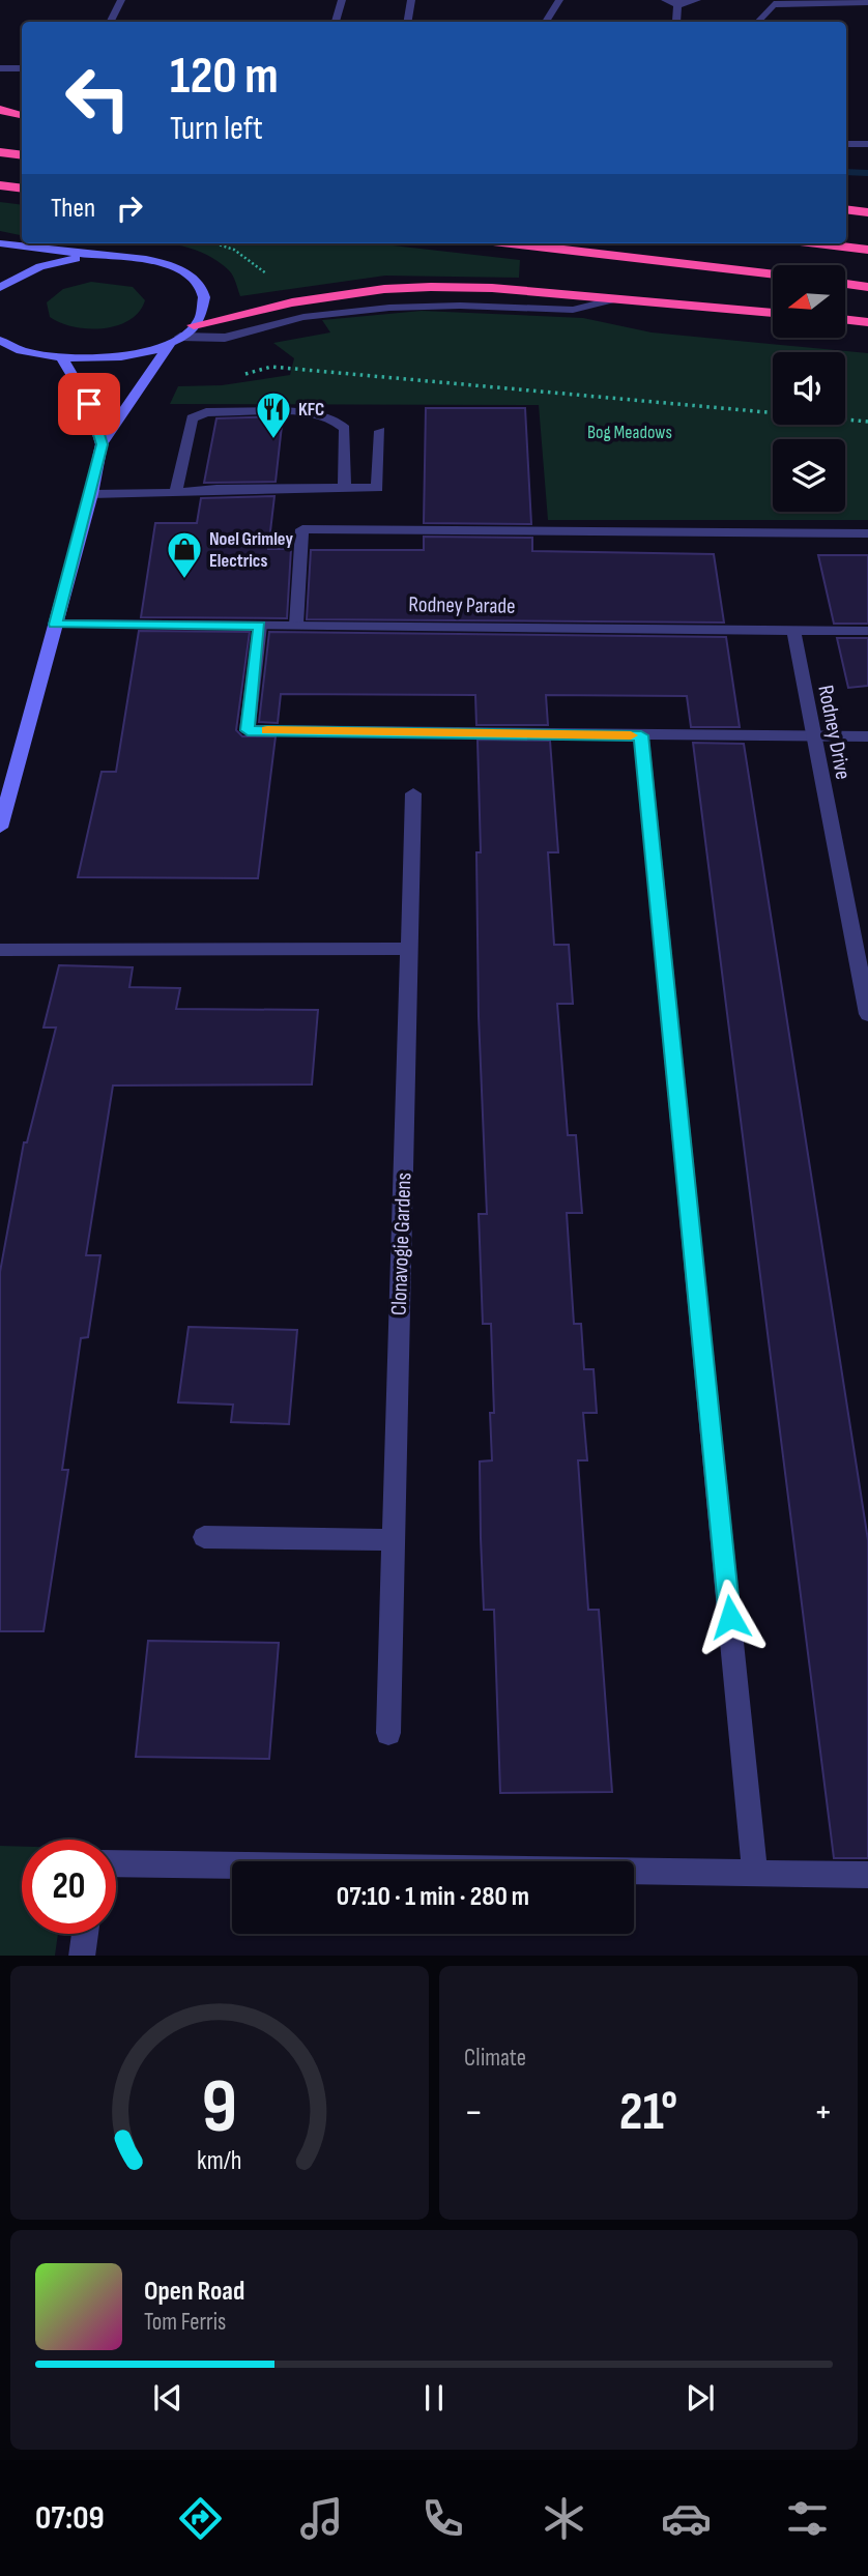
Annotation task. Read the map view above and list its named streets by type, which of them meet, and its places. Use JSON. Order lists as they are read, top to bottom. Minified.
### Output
{"streets":{"street":["Rodney Parade","Rodney Drive","Clonavogie Gardens"]},"crossings":[["Rodney Parade","Rodney Drive"]],"parks":["Bog Meadows"],"places":{"restaurant":["KFC"],"shop":["Noel Grimley Electrics"]},"north":"left","page":{"turn":["120 m","Turn left"],"then":"Then","limit":"20","trip":"07:10 · 1 min · 280 m","tile":"Climate","heat":["−","21°","+"],"song":["Open Road","Tom Ferris"],"tabs":"07:09","gauge":["9","km/h"]}}
